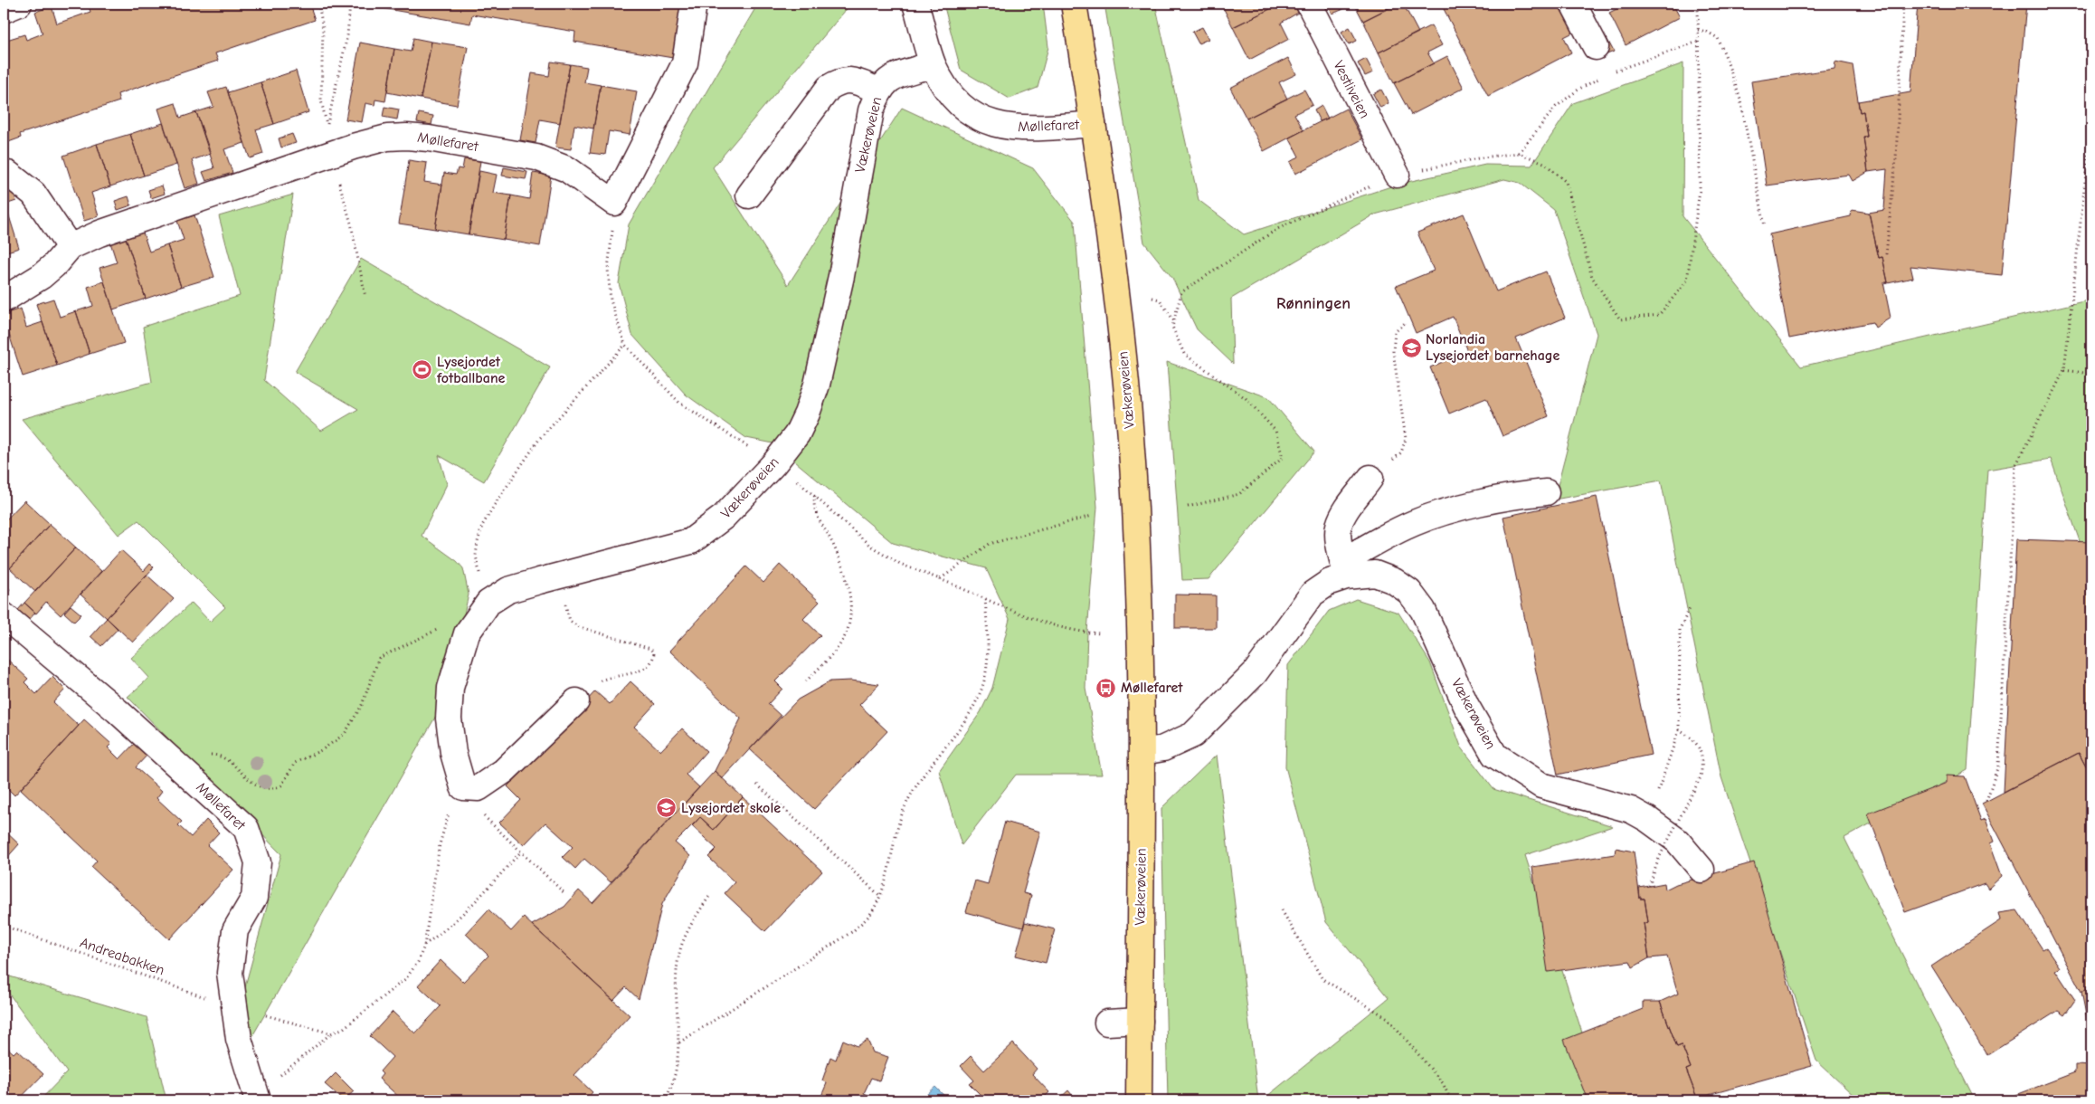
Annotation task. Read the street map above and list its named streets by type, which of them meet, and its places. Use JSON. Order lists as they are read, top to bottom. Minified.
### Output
{"streets":{"main road":["Vækerøveien"],"street":["Vestliveien","Møllefaret"],"path":["Andreabakken"]},"crossings":[["Møllefaret","Vækerøveien"],["Møllefaret","Andreabakken"]],"districts":["Rønningen"],"places":{"school or university":["Norlandia Lysejordet barnehage","Lysejordet skole"],"sports":["Lysejordet fotballbane"],"bus stop":["Møllefaret"]}}
